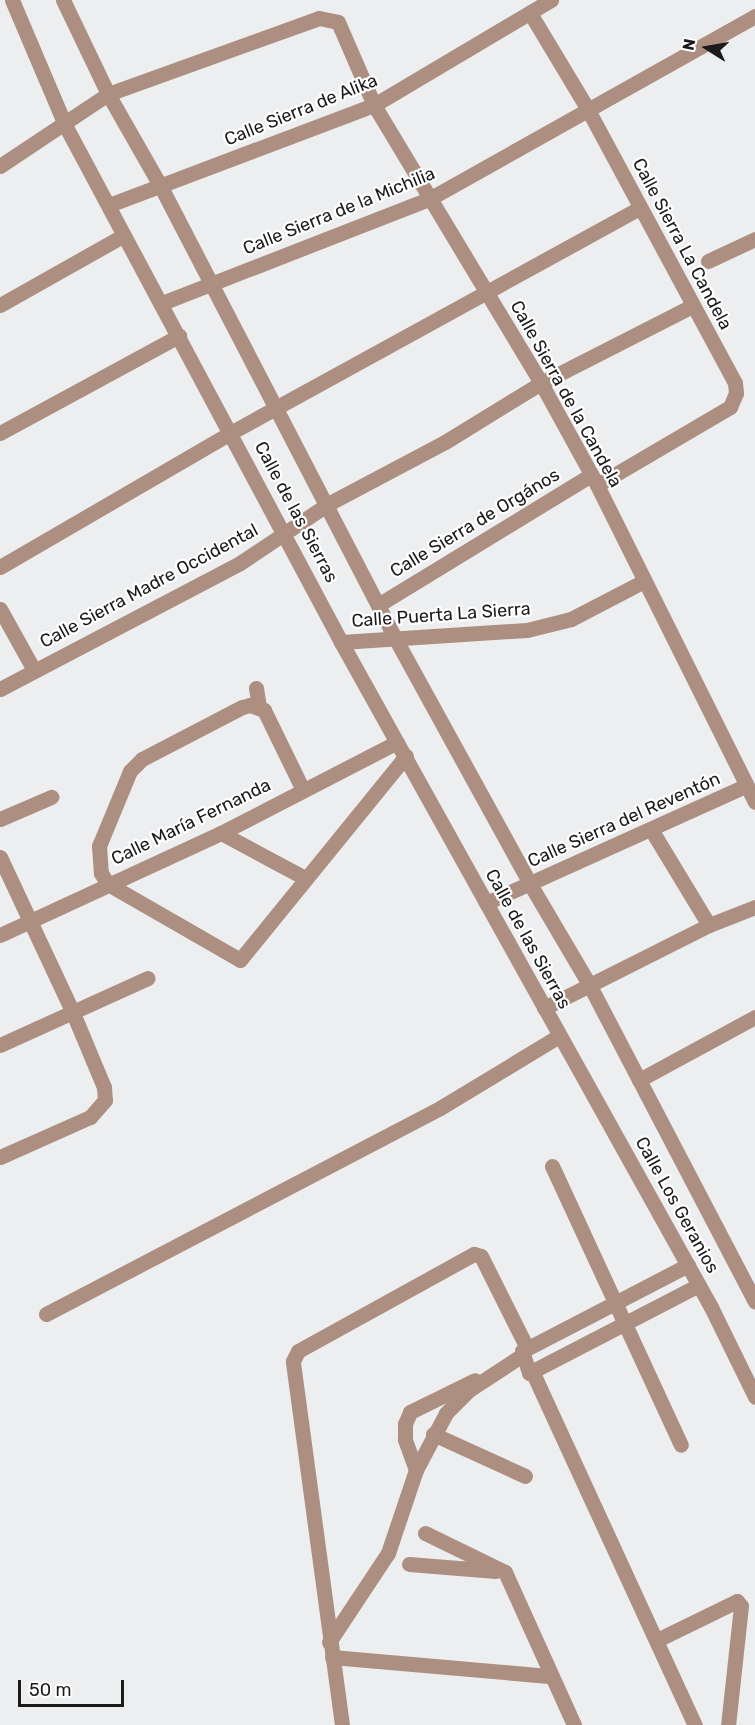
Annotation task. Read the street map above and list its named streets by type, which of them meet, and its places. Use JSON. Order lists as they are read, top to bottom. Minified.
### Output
{"streets":{"street":["Calle Sierra de Alika","Calle Sierra de la Michilia","Calle Sierra La Candela","Calle Sierra de la Candela","Calle de las Sierras","Calle Sierra de Orgános","Calle Sierra Madre Occidental","Calle Puerta La Sierra","Calle Sierra del Reventón","Calle María Fernanda","Calle Los Geranios"]},"crossings":[["Calle Sierra de Alika","Calle Sierra La Candela"],["Calle Sierra de Alika","Calle Sierra de la Candela"],["Calle Sierra de Alika","Calle de las Sierras"],["Calle Sierra de la Michilia","Calle Sierra La Candela"],["Calle Sierra de la Michilia","Calle Sierra de la Candela"],["Calle Sierra de la Michilia","Calle de las Sierras"],["Calle Sierra La Candela","Calle Sierra de Orgános"],["Calle Sierra La Candela","Calle Sierra Madre Occidental"],["Calle Sierra de la Candela","Calle de las Sierras"],["Calle Sierra de la Candela","Calle Sierra de Orgános"],["Calle Sierra de la Candela","Calle Sierra Madre Occidental"],["Calle Sierra de la Candela","Calle Puerta La Sierra"],["Calle Sierra de la Candela","Calle Sierra del Reventón"],["Calle de las Sierras","Calle Sierra de Orgános"],["Calle de las Sierras","Calle Sierra Madre Occidental"],["Calle de las Sierras","Calle Puerta La Sierra"],["Calle de las Sierras","Calle Sierra del Reventón"],["Calle de las Sierras","Calle María Fernanda"],["Calle de las Sierras","Calle Los Geranios"]],"scale_bar":"50 m","north":"left"}
